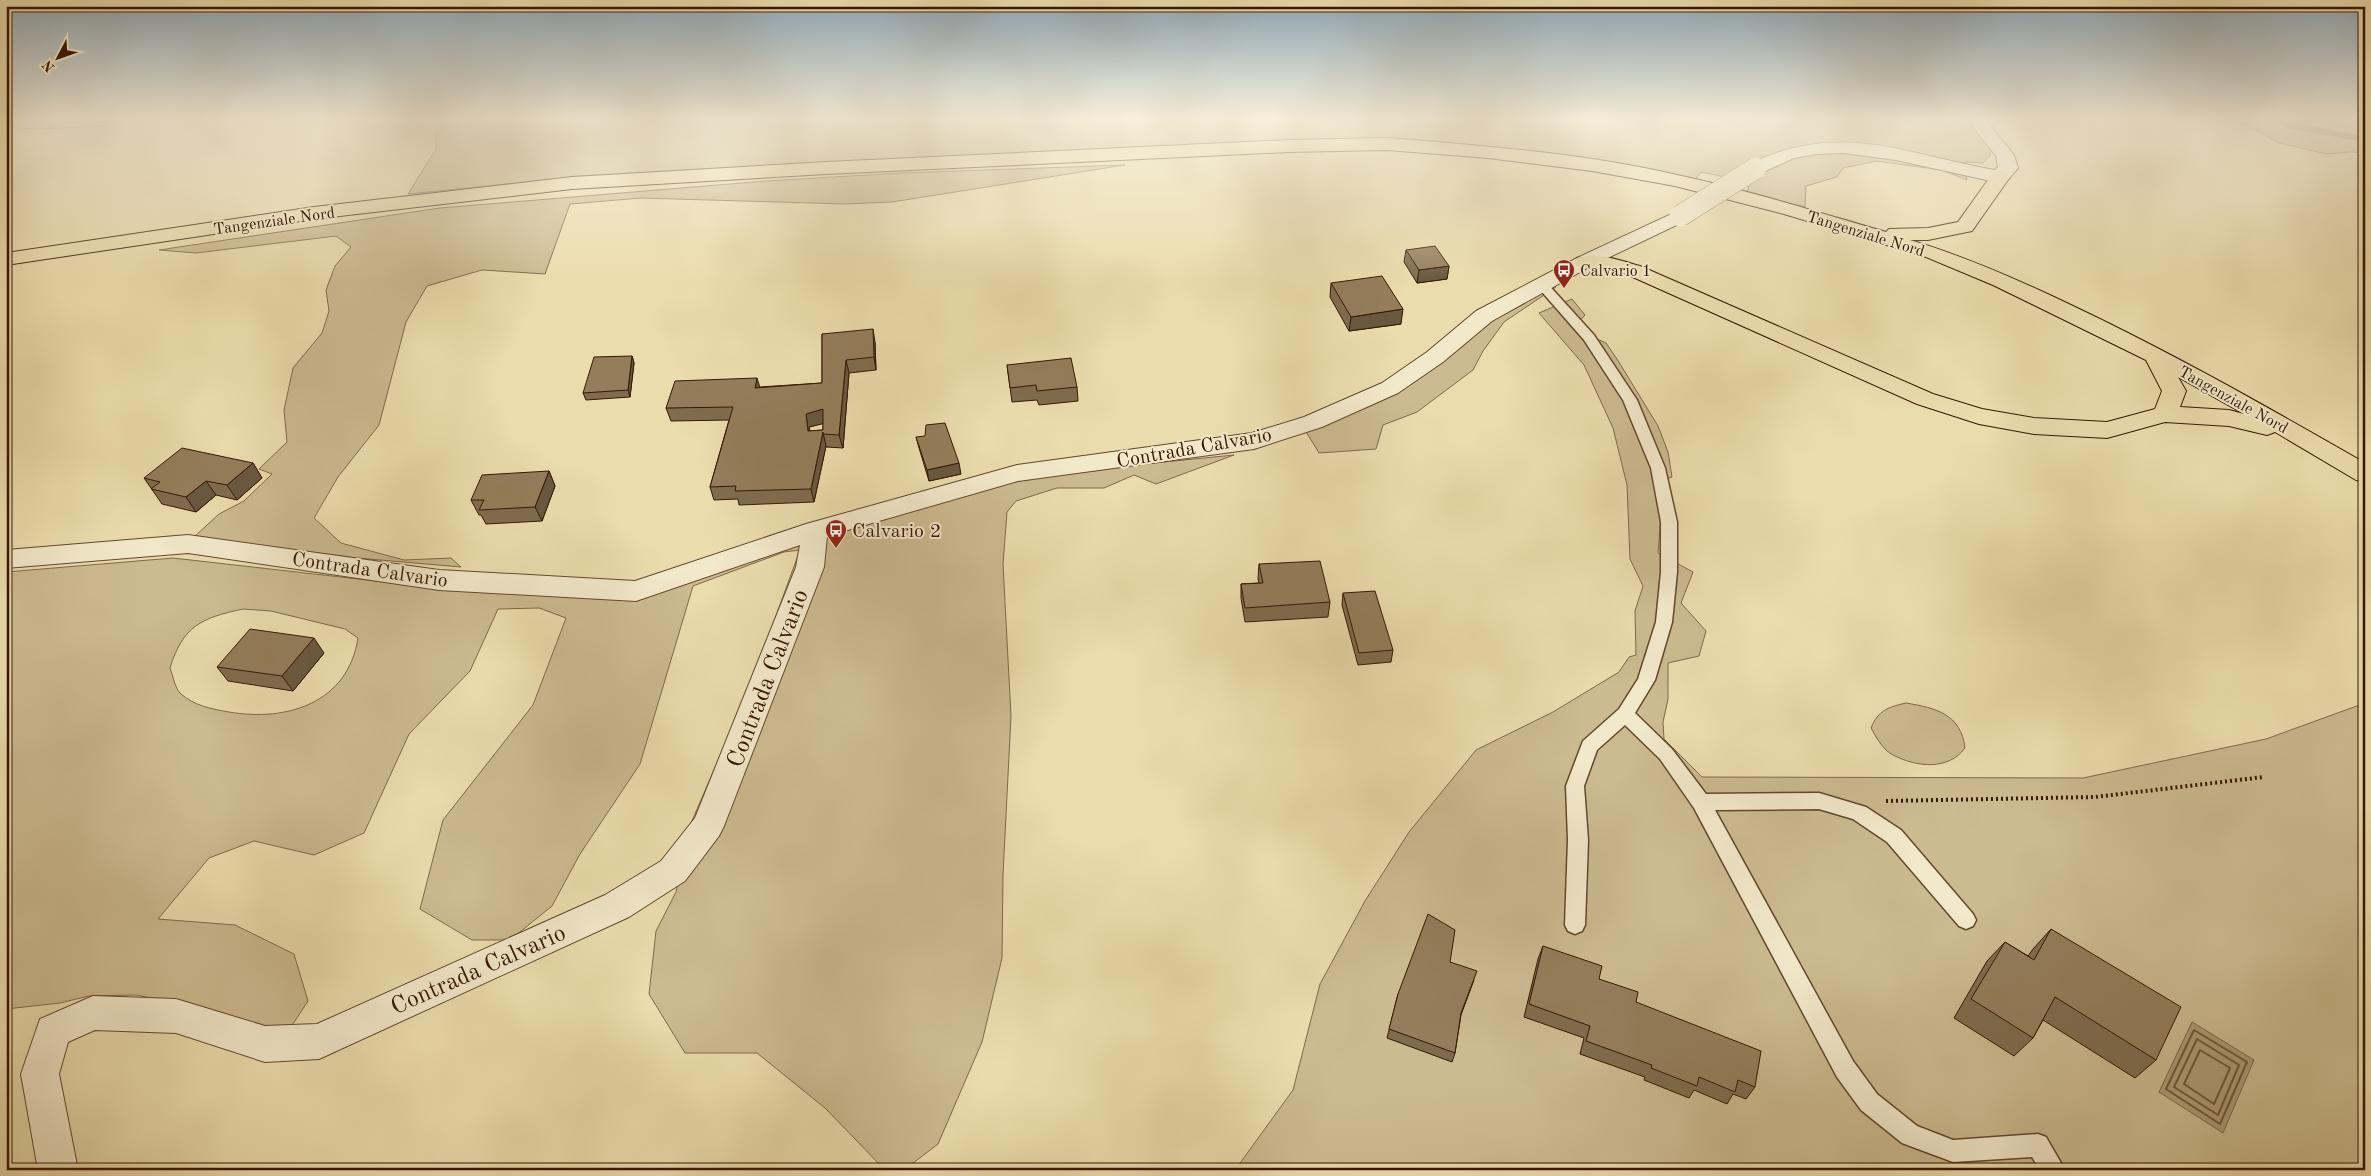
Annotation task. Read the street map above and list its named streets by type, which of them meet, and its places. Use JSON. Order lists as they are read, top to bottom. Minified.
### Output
{"streets":{"main road":["Tangenziale Nord"],"street":["Contrada Calvario"]},"places":{"bus stop":["Calvario 1","Calvario 2"]},"north":"bottom left"}
